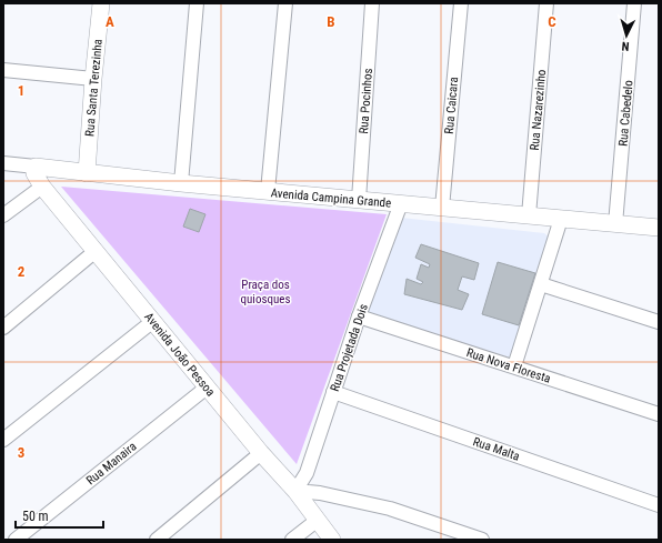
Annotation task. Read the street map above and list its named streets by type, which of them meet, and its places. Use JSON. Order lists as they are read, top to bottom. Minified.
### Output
{"streets":{"street":["Rua Santa Terezinha","Rua Pocinhos","Rua Caicara","Rua Nazarezinho","Rua Cabedelo","Avenida Campina Grande","Rua Projetada Dois","Avenida João Pessoa","Rua Nova Floresta","Rua Malta","Rua Manaira"]},"crossings":[["Rua Santa Terezinha","Avenida Campina Grande"],["Rua Pocinhos","Avenida Campina Grande"],["Rua Caicara","Avenida Campina Grande"],["Rua Nazarezinho","Avenida Campina Grande"],["Rua Cabedelo","Avenida Campina Grande"],["Avenida Campina Grande","Rua Projetada Dois"],["Avenida Campina Grande","Avenida João Pessoa"],["Rua Projetada Dois","Avenida João Pessoa"],["Rua Projetada Dois","Rua Nova Floresta"],["Rua Projetada Dois","Rua Malta"],["Avenida João Pessoa","Rua Manaira"]],"parks":["Praça dos quiosques"],"scale_bar":"50 m","north":"bottom","grid":{"columns":["A","B","C"],"rows":["1","2","3"]}}
